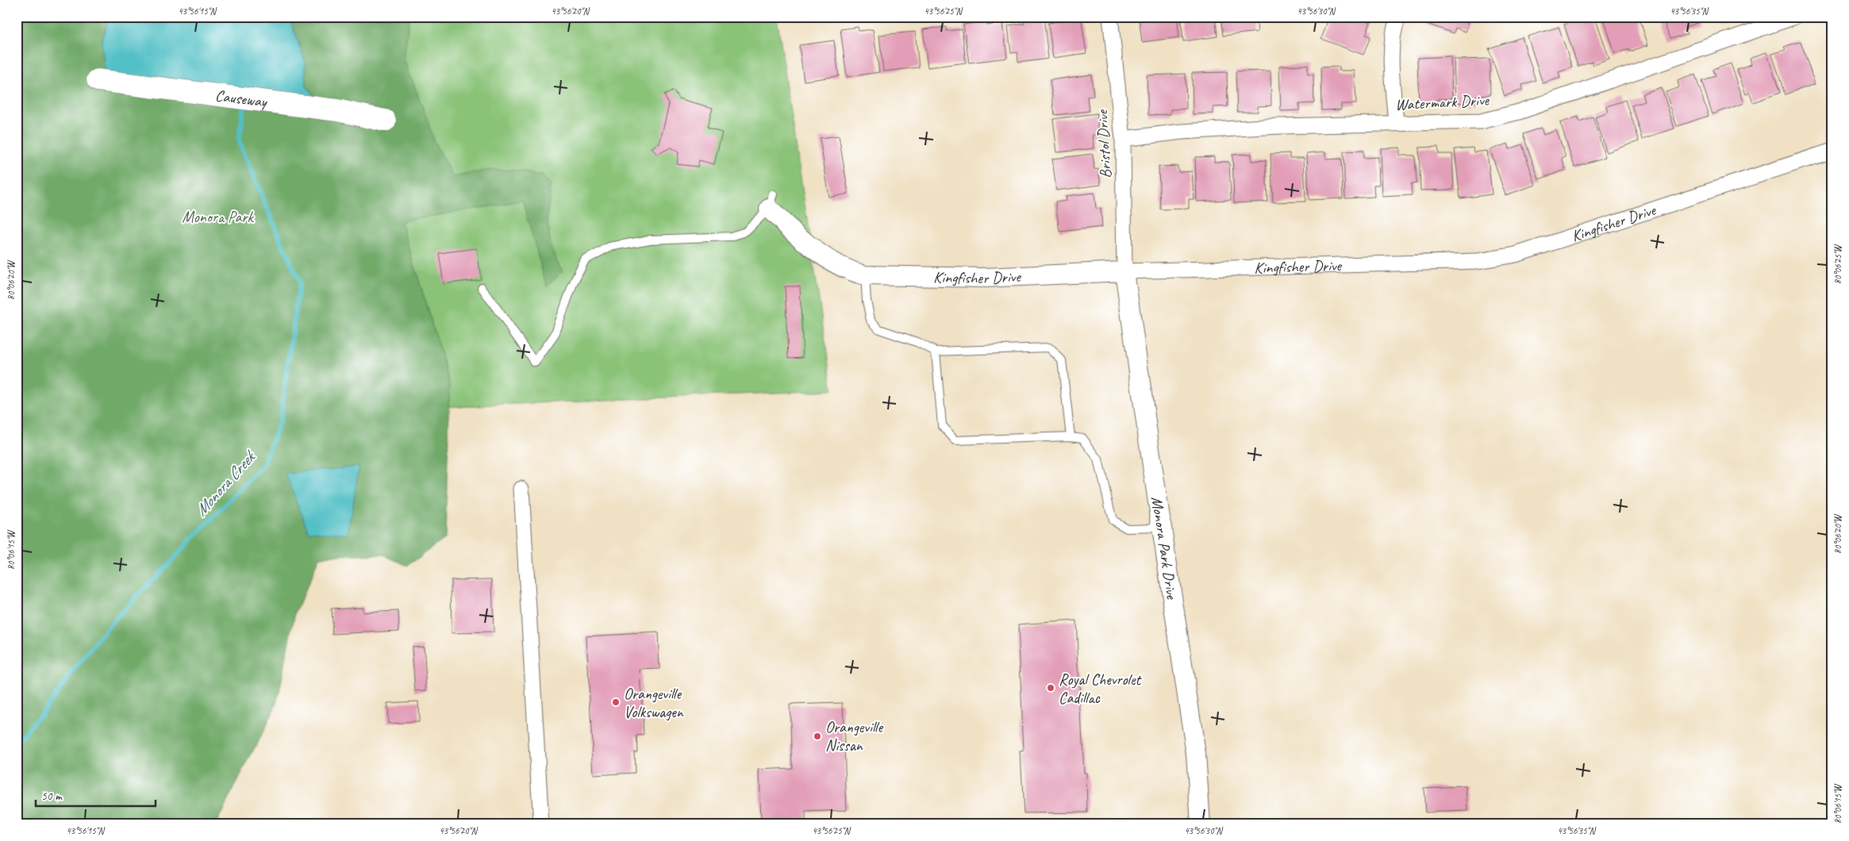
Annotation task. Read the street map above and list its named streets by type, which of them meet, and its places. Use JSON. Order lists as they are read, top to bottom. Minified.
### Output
{"streets":{"highway":["Causeway"],"street":["Watermark Drive","Bristol Drive","Kingfisher Drive","Monora Park Drive"]},"crossings":[["Watermark Drive","Bristol Drive"],["Bristol Drive","Kingfisher Drive"],["Bristol Drive","Monora Park Drive"],["Kingfisher Drive","Monora Park Drive"]],"water":["Monora Creek"],"parks":["Monora Park"],"places":["Royal Chevrolet Cadillac","Orangeville Volkswagen","Orangeville Nissan"],"scale_bar":"50 m","coordinates":["43°56'15\"N","43°56'20\"N","43°56'25\"N","43°56'30\"N","43°56'35\"N","80°06'25\"W","80°06'20\"W","80°06'15\"W"]}
